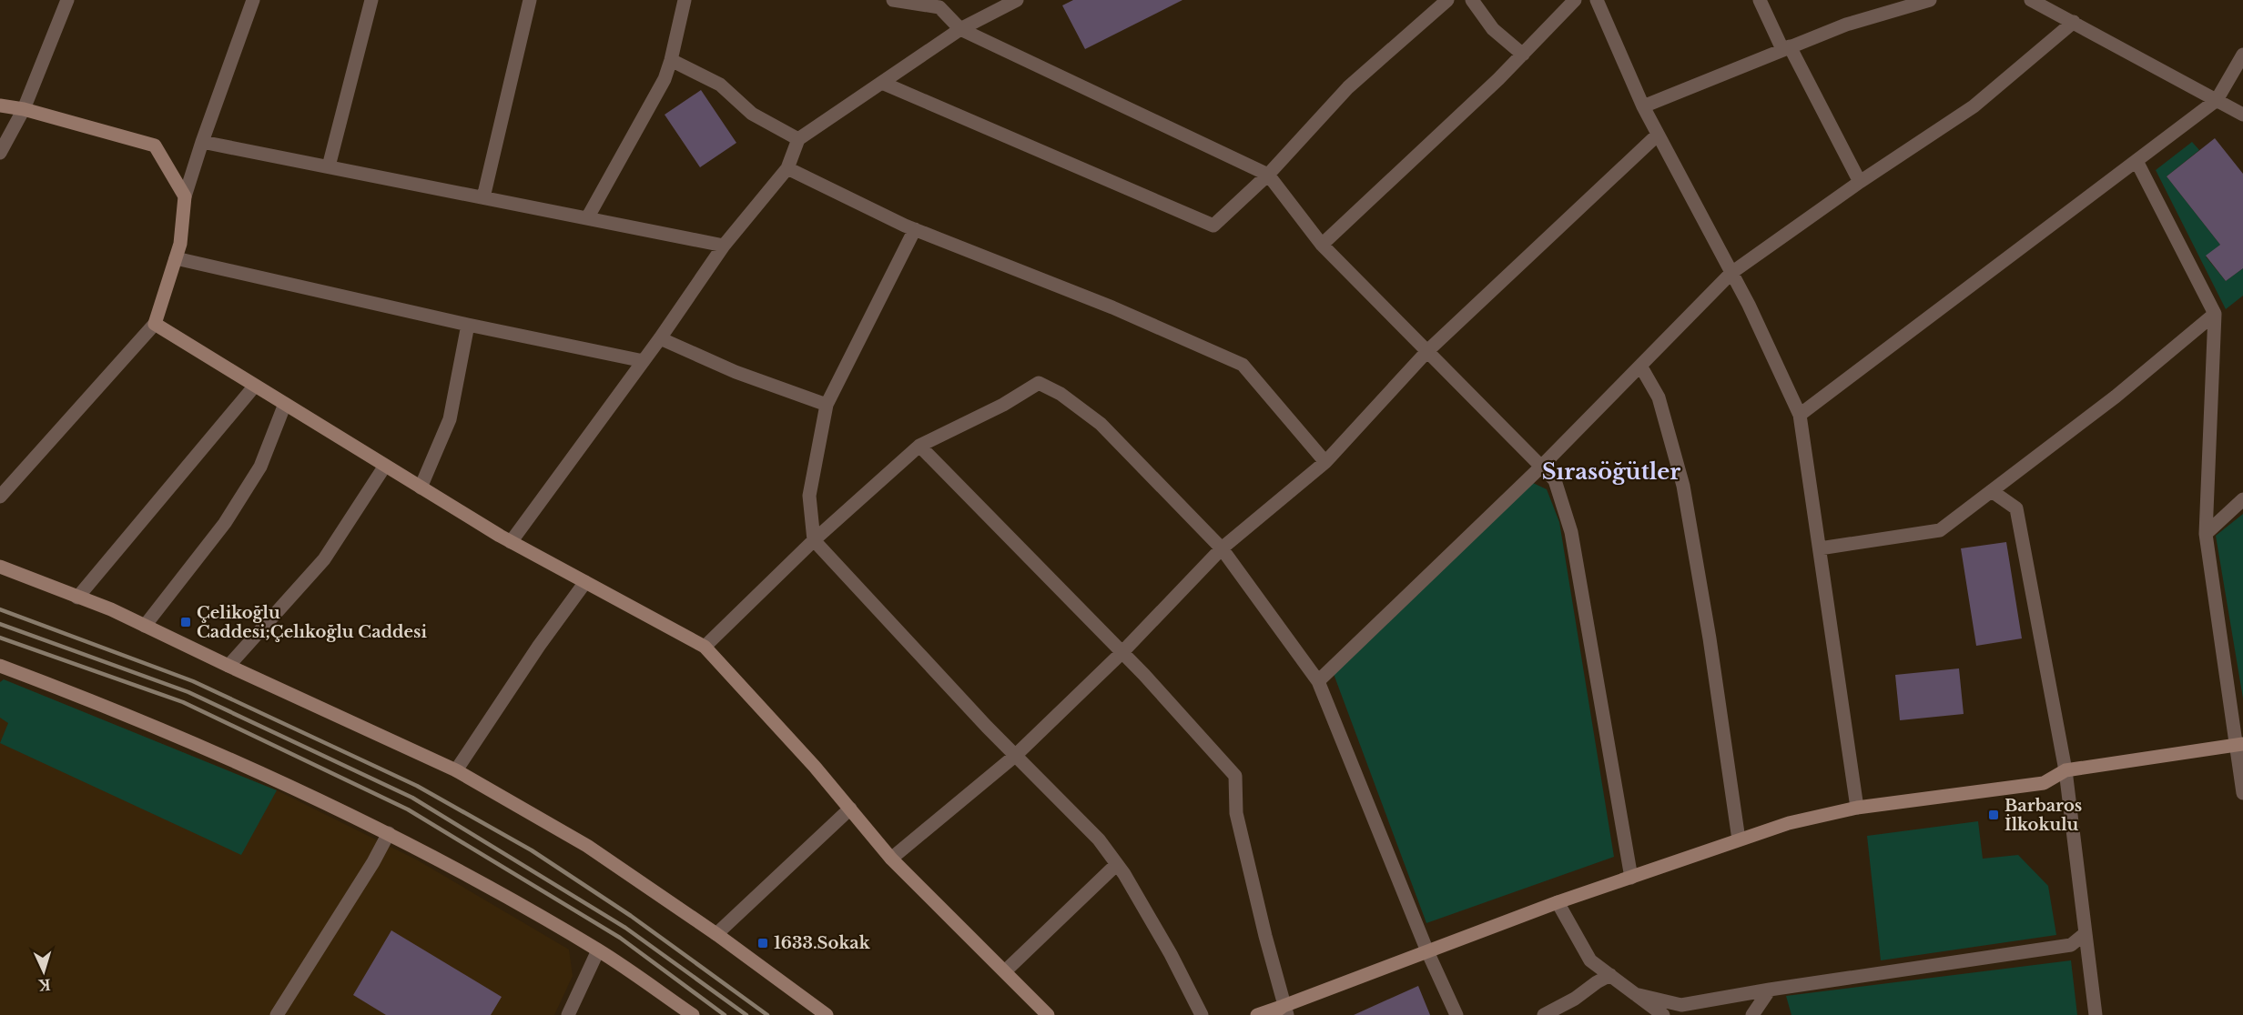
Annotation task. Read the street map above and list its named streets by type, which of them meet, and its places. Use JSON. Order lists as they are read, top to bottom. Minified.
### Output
{"districts":["Sırasöğütler"],"places":{"transit":["Çelikoğlu Caddesi;Çelıkoğlu Caddesi","Barbaros İlkokulu","1633.Sokak"]},"north":"bottom"}
